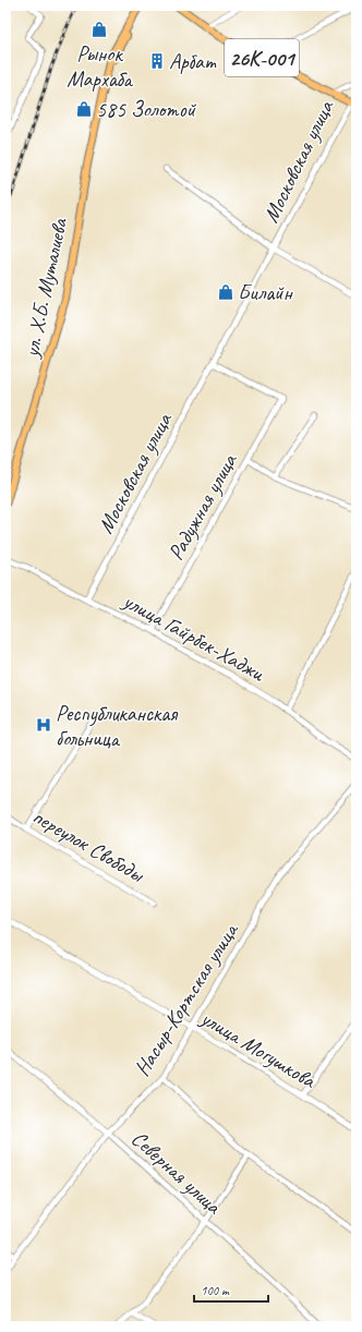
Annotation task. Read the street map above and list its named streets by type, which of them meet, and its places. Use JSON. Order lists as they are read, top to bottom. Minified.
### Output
{"streets":{"main road":["26К-001","Московская улица","ул. Х.Б. Муталиева"],"street":["Радужная улица","улица Гайрбек-Хаджи","переулок Свободы","Насыр-Кортская улица","улица Могушкова","Северная улица"]},"crossings":[["Московская улица","Радужная улица"],["Московская улица","улица Гайрбек-Хаджи"],["Радужная улица","улица Гайрбек-Хаджи"],["Насыр-Кортская улица","улица Могушкова"],["Насыр-Кортская улица","Северная улица"]],"places":{"shop":["Рынок Мархаба","585 Золотой","Билайн"],"building":["Арбат"],"hospital":["Республиканская больница"]},"scale_bar":"100 m"}
